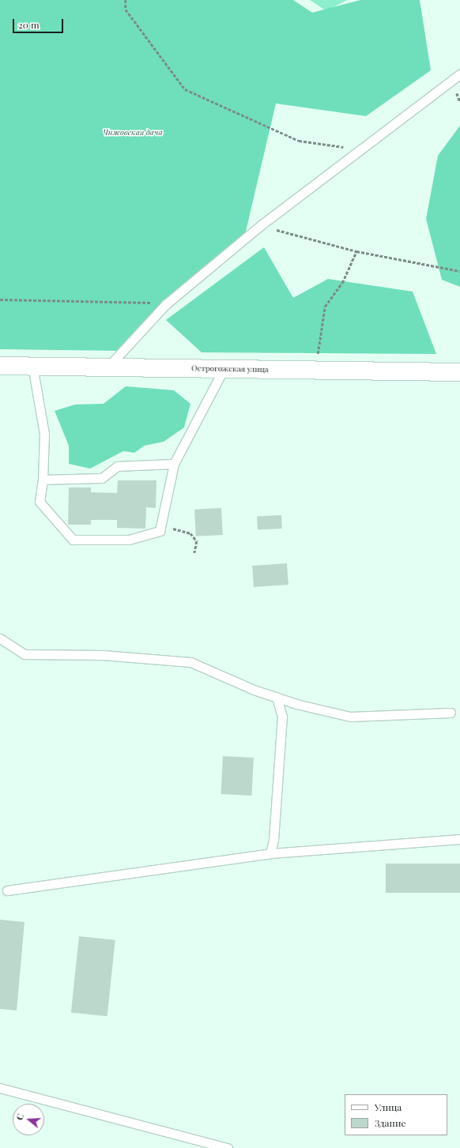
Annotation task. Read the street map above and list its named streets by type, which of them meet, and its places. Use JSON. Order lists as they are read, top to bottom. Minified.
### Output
{"streets":{"street":["Острогожская улица"]},"parks":["Чижовская дача"],"legend":["Улица","Здание"],"scale_bar":"20 m","north":"left"}
